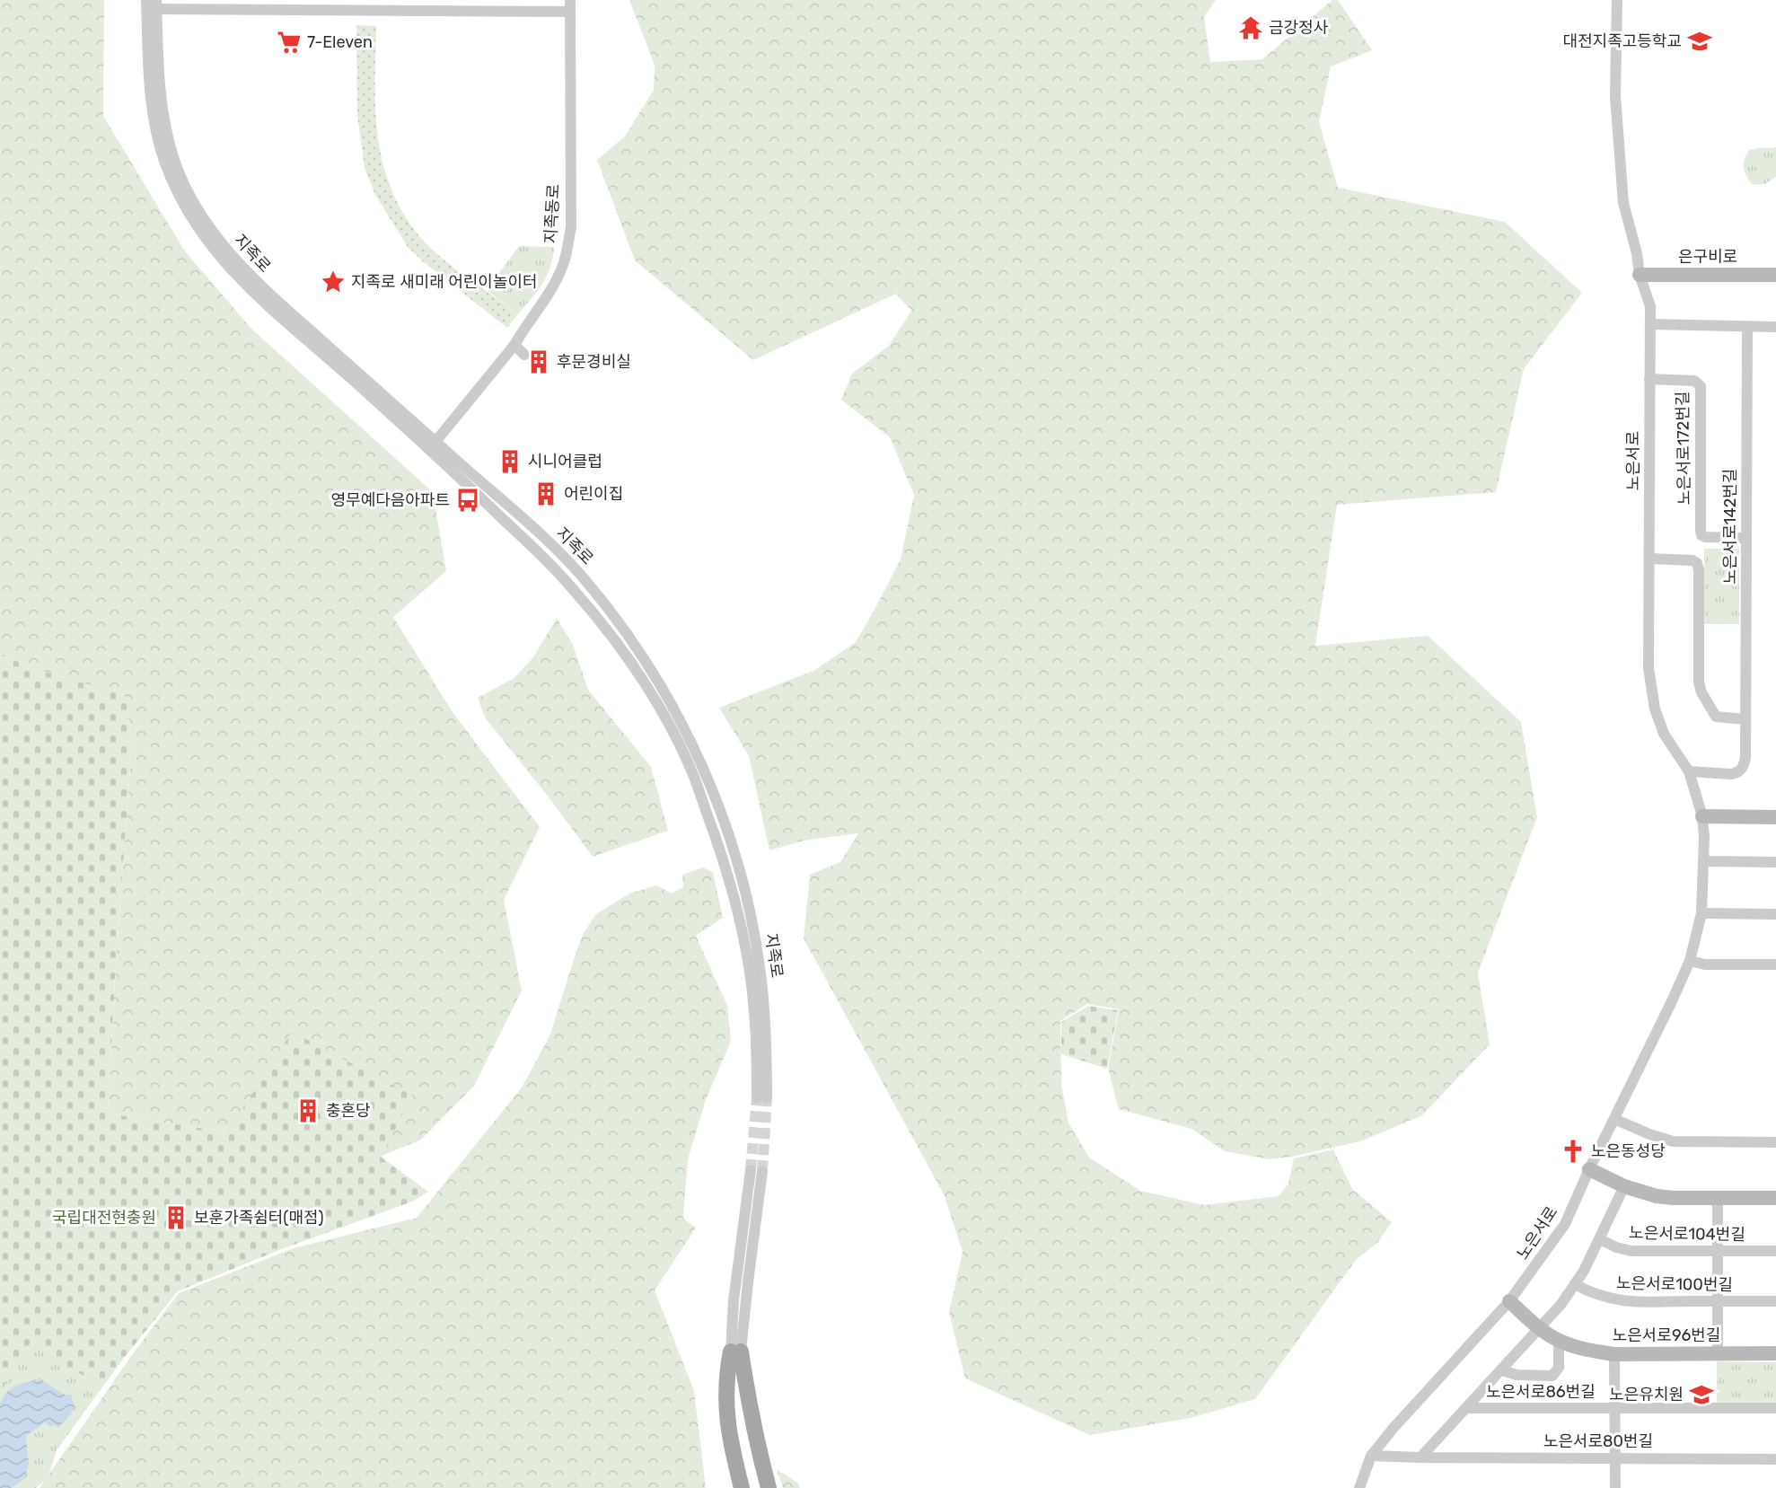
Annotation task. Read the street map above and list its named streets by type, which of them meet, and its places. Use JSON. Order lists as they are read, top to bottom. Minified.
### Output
{"streets":{"street":["지족동로","지족로","은구비로","노은서로172번길","노은서로","노은서로142번길","노은서로104번길","노은서로100번길","노은서로96번길","노은서로86번길","노은서로80번길"]},"crossings":[["지족동로","지족로"],["은구비로","노은서로"],["노은서로172번길","노은서로"],["노은서로172번길","노은서로142번길"],["노은서로","노은서로142번길"],["노은서로","노은서로96번길"],["노은서로","노은서로80번길"]],"parks":["국립대전현충원"],"places":{"temple":["금강정사"],"school or university":["대전지족고등학교","노은유치원"],"supermarket":["7-Eleven"],"place":["지족로 새미래 어린이놀이터"],"building":["후문경비실","시니어클럽","어린이집","충혼당","보훈가족쉼터(매점)"],"bus stop":["영무예다음아파트"],"church":["노은동성당"]}}
